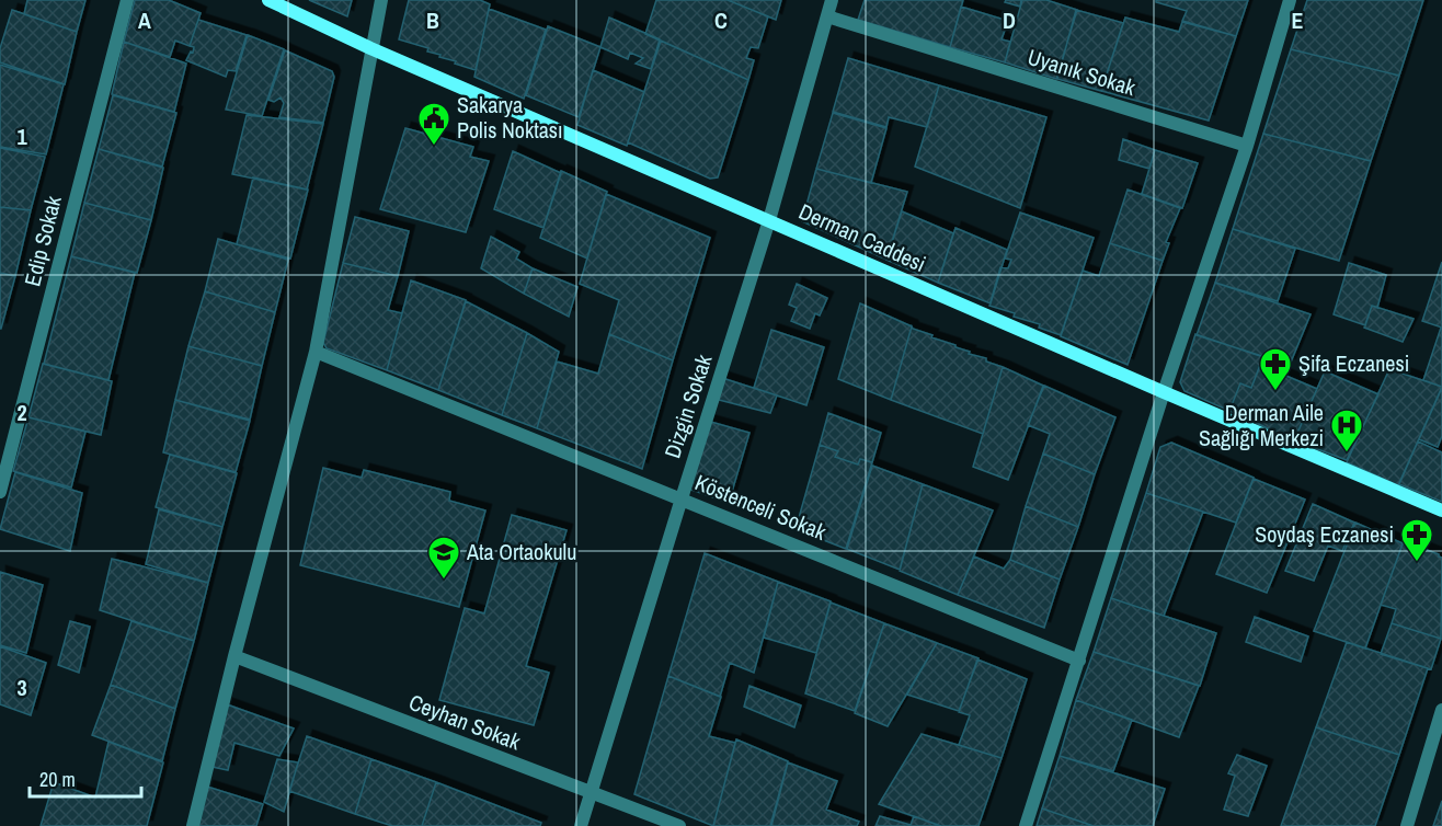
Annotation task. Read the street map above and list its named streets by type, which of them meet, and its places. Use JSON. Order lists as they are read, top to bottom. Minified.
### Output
{"streets":{"main road":["Derman Caddesi"],"street":["Uyanık Sokak","Edip Sokak","Dizgin Sokak","Köstenceli Sokak","Ceyhan Sokak"]},"crossings":[["Uyanık Sokak","Dizgin Sokak"],["Derman Caddesi","Dizgin Sokak"],["Dizgin Sokak","Köstenceli Sokak"],["Dizgin Sokak","Ceyhan Sokak"]],"places":{"public building":["Sakarya Polis Noktası"],"pharmacy":["Şifa Eczanesi","Soydaş Eczanesi"],"hospital":["Derman Aile Sağlığı Merkezi"],"school or university":["Ata Ortaokulu"]},"scale_bar":"20 m","grid":{"columns":["A","B","C","D","E"],"rows":["1","2","3"]}}
